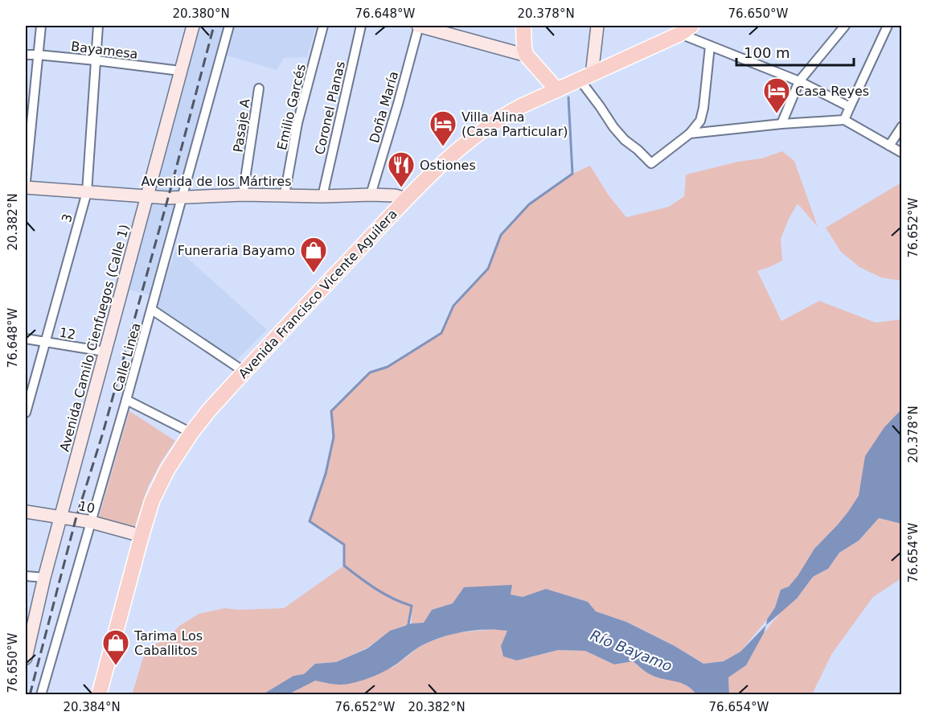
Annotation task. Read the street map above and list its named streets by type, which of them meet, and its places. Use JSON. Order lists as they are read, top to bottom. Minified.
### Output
{"streets":{"main road":["Avenida Francisco Vicente Aguilera"],"street":["Bayamesa","Emilio Garcés","Doña María","Coronel Planas","Pasaje A","Avenida de los Mártires","3","12","Avenida Camilo Cienfuegos (Calle 1)","Calle Linea","10"]},"crossings":[["Bayamesa","3"],["Bayamesa","Avenida Camilo Cienfuegos (Calle 1)"],["Emilio Garcés","Avenida de los Mártires"],["Doña María","Avenida de los Mártires"],["Coronel Planas","Avenida de los Mártires"],["Pasaje A","Avenida de los Mártires"],["Avenida de los Mártires","3"],["Avenida de los Mártires","Avenida Francisco Vicente Aguilera"],["Avenida de los Mártires","Avenida Camilo Cienfuegos (Calle 1)"],["Avenida de los Mártires","Calle Linea"],["3","12"],["Avenida Francisco Vicente Aguilera","10"],["12","Avenida Camilo Cienfuegos (Calle 1)"],["Avenida Camilo Cienfuegos (Calle 1)","10"],["Calle Linea","10"]],"water":["Río Bayamo"],"places":{"hotel":["Casa Reyes","Villa Alina (Casa Particular)"],"restaurant":["Ostiones"],"shop":["Funeraria Bayamo","Tarima Los Caballitos"]},"scale_bar":"100 m","coordinates":["20.380°N","76.648°W","20.378°N","76.650°W","20.382°N","76.652°W","76.654°W","20.384°N"]}
